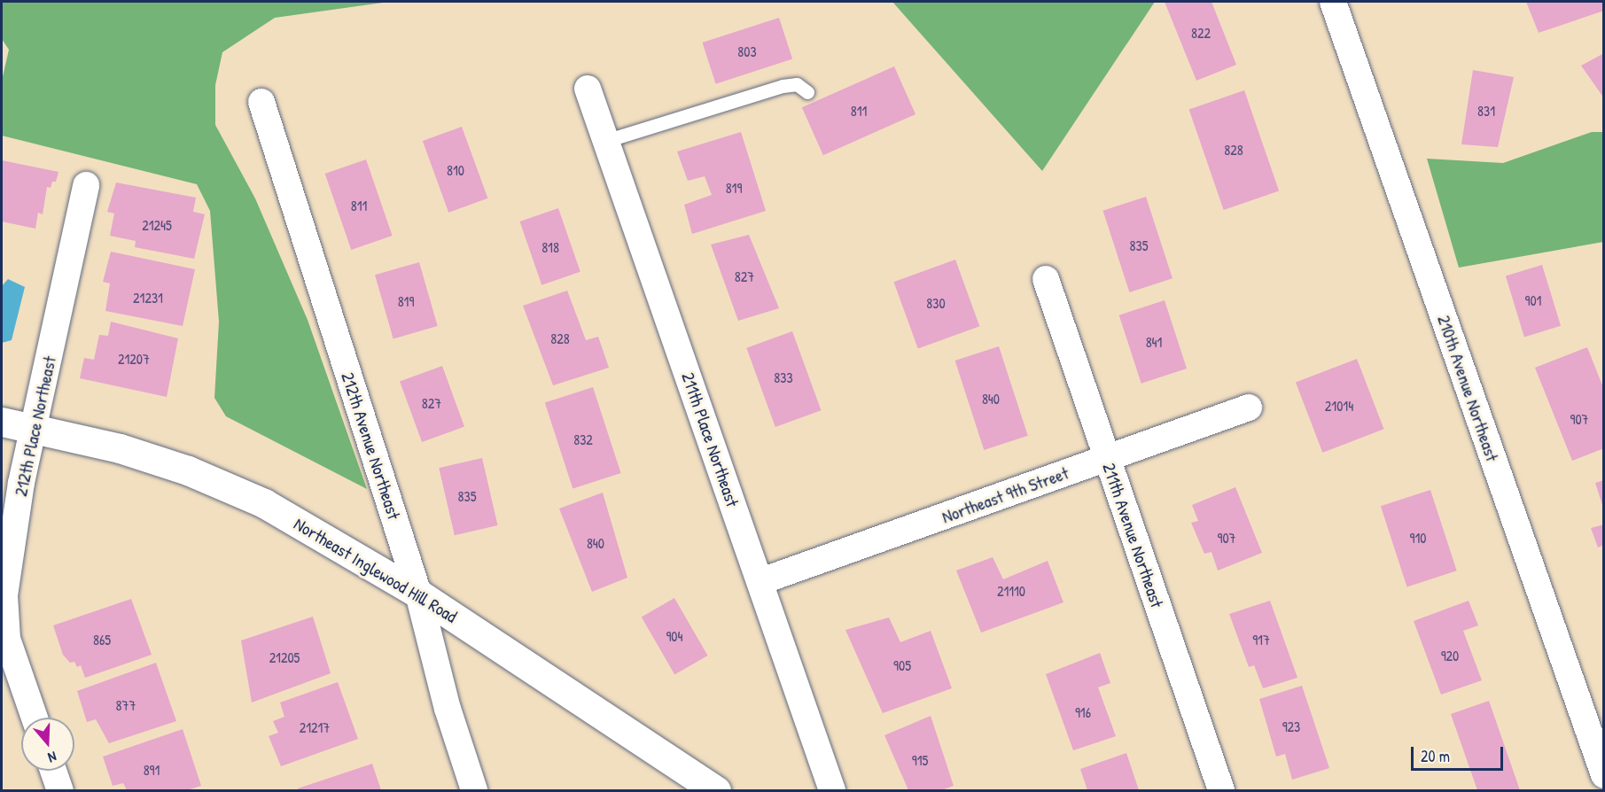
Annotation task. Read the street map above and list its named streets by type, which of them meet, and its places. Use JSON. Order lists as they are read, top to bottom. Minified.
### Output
{"streets":{"street":["210th Avenue Northeast","212th Place Northeast","211th Place Northeast","212th Avenue Northeast","Northeast 9th Street","211th Avenue Northeast","Northeast Inglewood Hill Road"]},"crossings":[["212th Place Northeast","Northeast Inglewood Hill Road"],["211th Place Northeast","Northeast 9th Street"],["212th Avenue Northeast","Northeast Inglewood Hill Road"],["Northeast 9th Street","211th Avenue Northeast"]],"house_numbers":["822","803","811","831","828","810","819","811","21245","835","818","827","21231","901","819","830","828","841","21207","833","840","827","21014","907","832","835","907","910","840","21110","904","865","917","920","21205","905","877","916","923","21217","915","891"],"scale_bar":"20 m","north":"bottom"}
